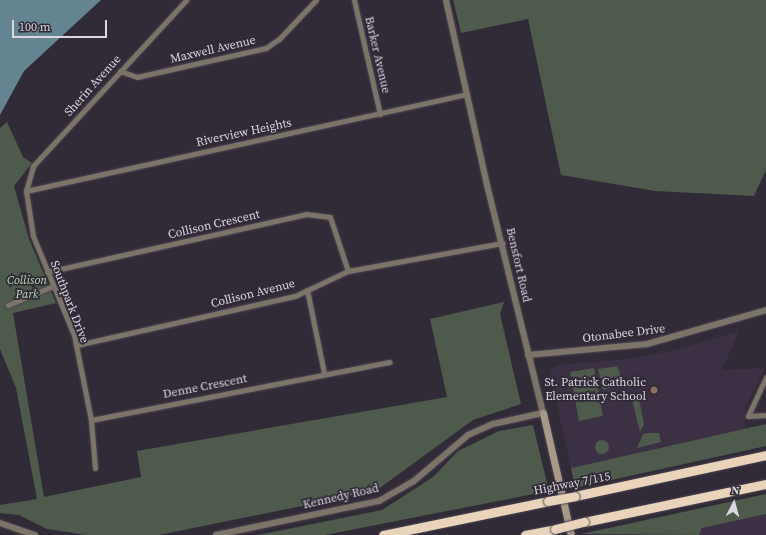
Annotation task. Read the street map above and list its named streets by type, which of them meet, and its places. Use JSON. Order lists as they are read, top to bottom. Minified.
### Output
{"streets":{"highway":["Highway 7/115"],"main road":["Bensfort Road"],"street":["Maxwell Avenue","Barker Avenue","Sherin Avenue","Riverview Heights","Collison Crescent","Collison Avenue","Southpark Drive","Otonabee Drive","Denne Crescent","Kennedy Road"]},"crossings":[["Maxwell Avenue","Sherin Avenue"],["Barker Avenue","Riverview Heights"],["Sherin Avenue","Riverview Heights"],["Sherin Avenue","Southpark Drive"],["Riverview Heights","Bensfort Road"],["Riverview Heights","Southpark Drive"],["Collison Crescent","Collison Avenue"],["Collison Crescent","Southpark Drive"],["Bensfort Road","Collison Avenue"],["Bensfort Road","Otonabee Drive"],["Bensfort Road","Kennedy Road"],["Collison Avenue","Southpark Drive"],["Southpark Drive","Denne Crescent"]],"parks":["Collison Park"],"places":["St. Patrick Catholic Elementary School"],"scale_bar":"100 m","north":"top"}
